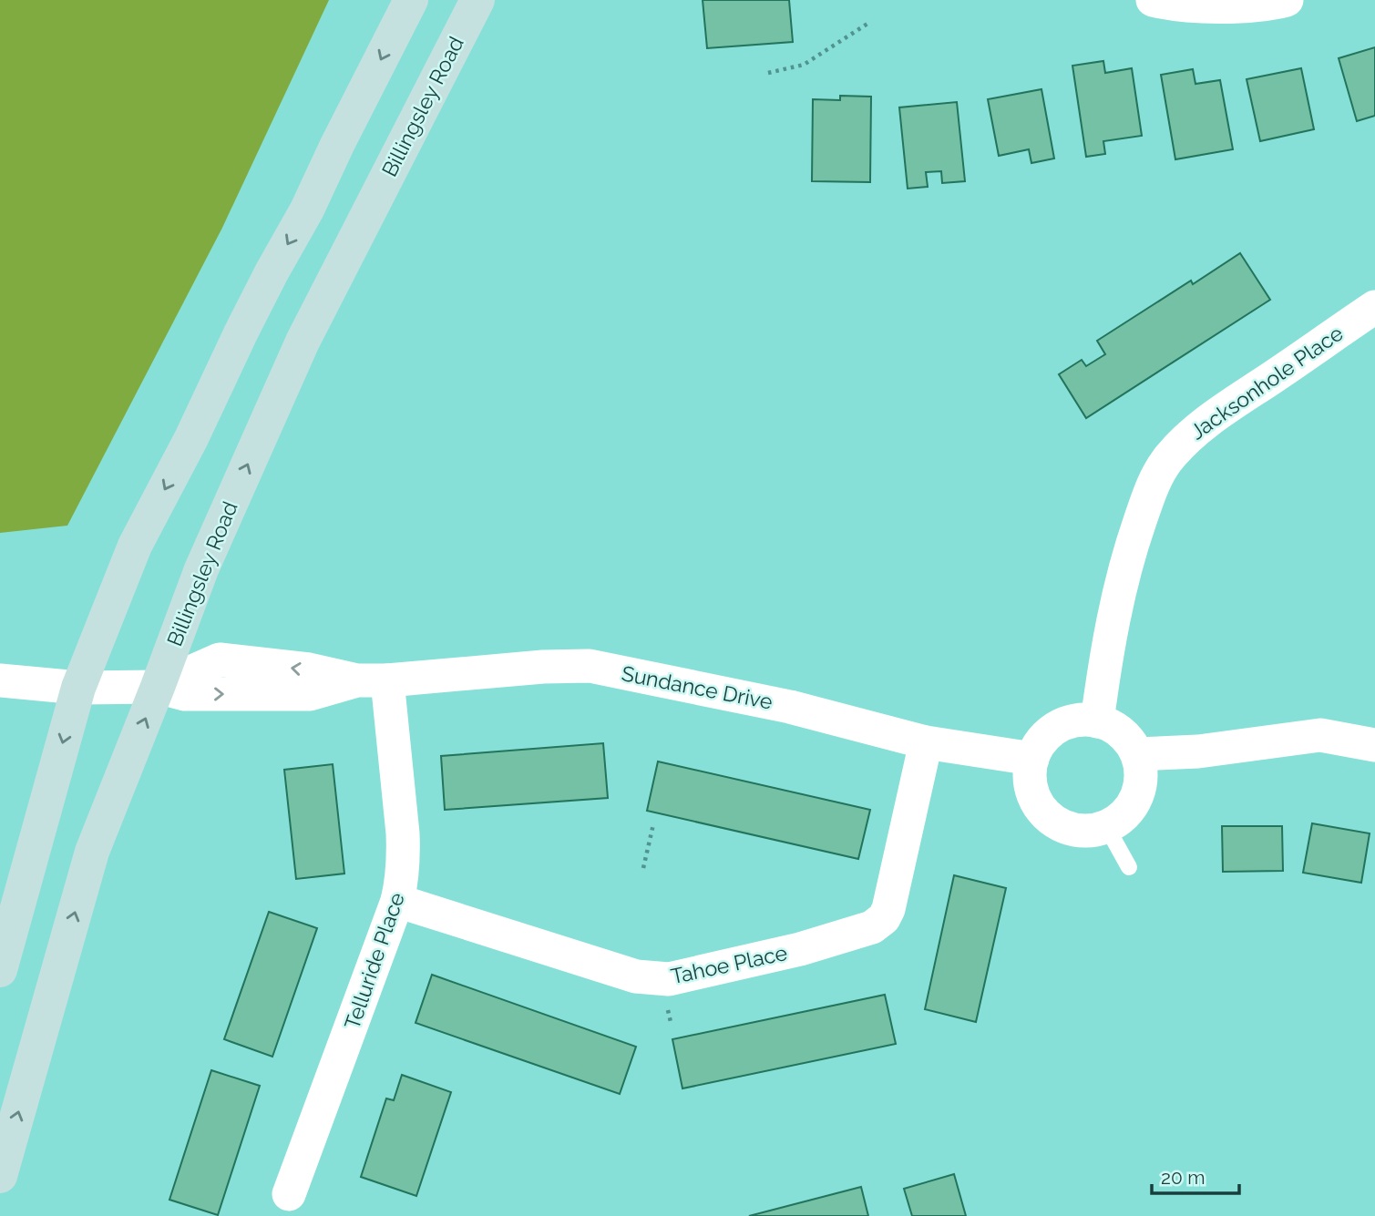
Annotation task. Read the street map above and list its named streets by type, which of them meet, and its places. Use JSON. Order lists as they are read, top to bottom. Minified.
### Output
{"streets":{"main road":["Billingsley Road"],"street":["Jacksonhole Place","Sundance Drive","Telluride Place","Tahoe Place"]},"crossings":[["Billingsley Road","Sundance Drive"],["Jacksonhole Place","Sundance Drive"],["Sundance Drive","Telluride Place"],["Sundance Drive","Tahoe Place"],["Telluride Place","Tahoe Place"]],"scale_bar":"20 m"}
